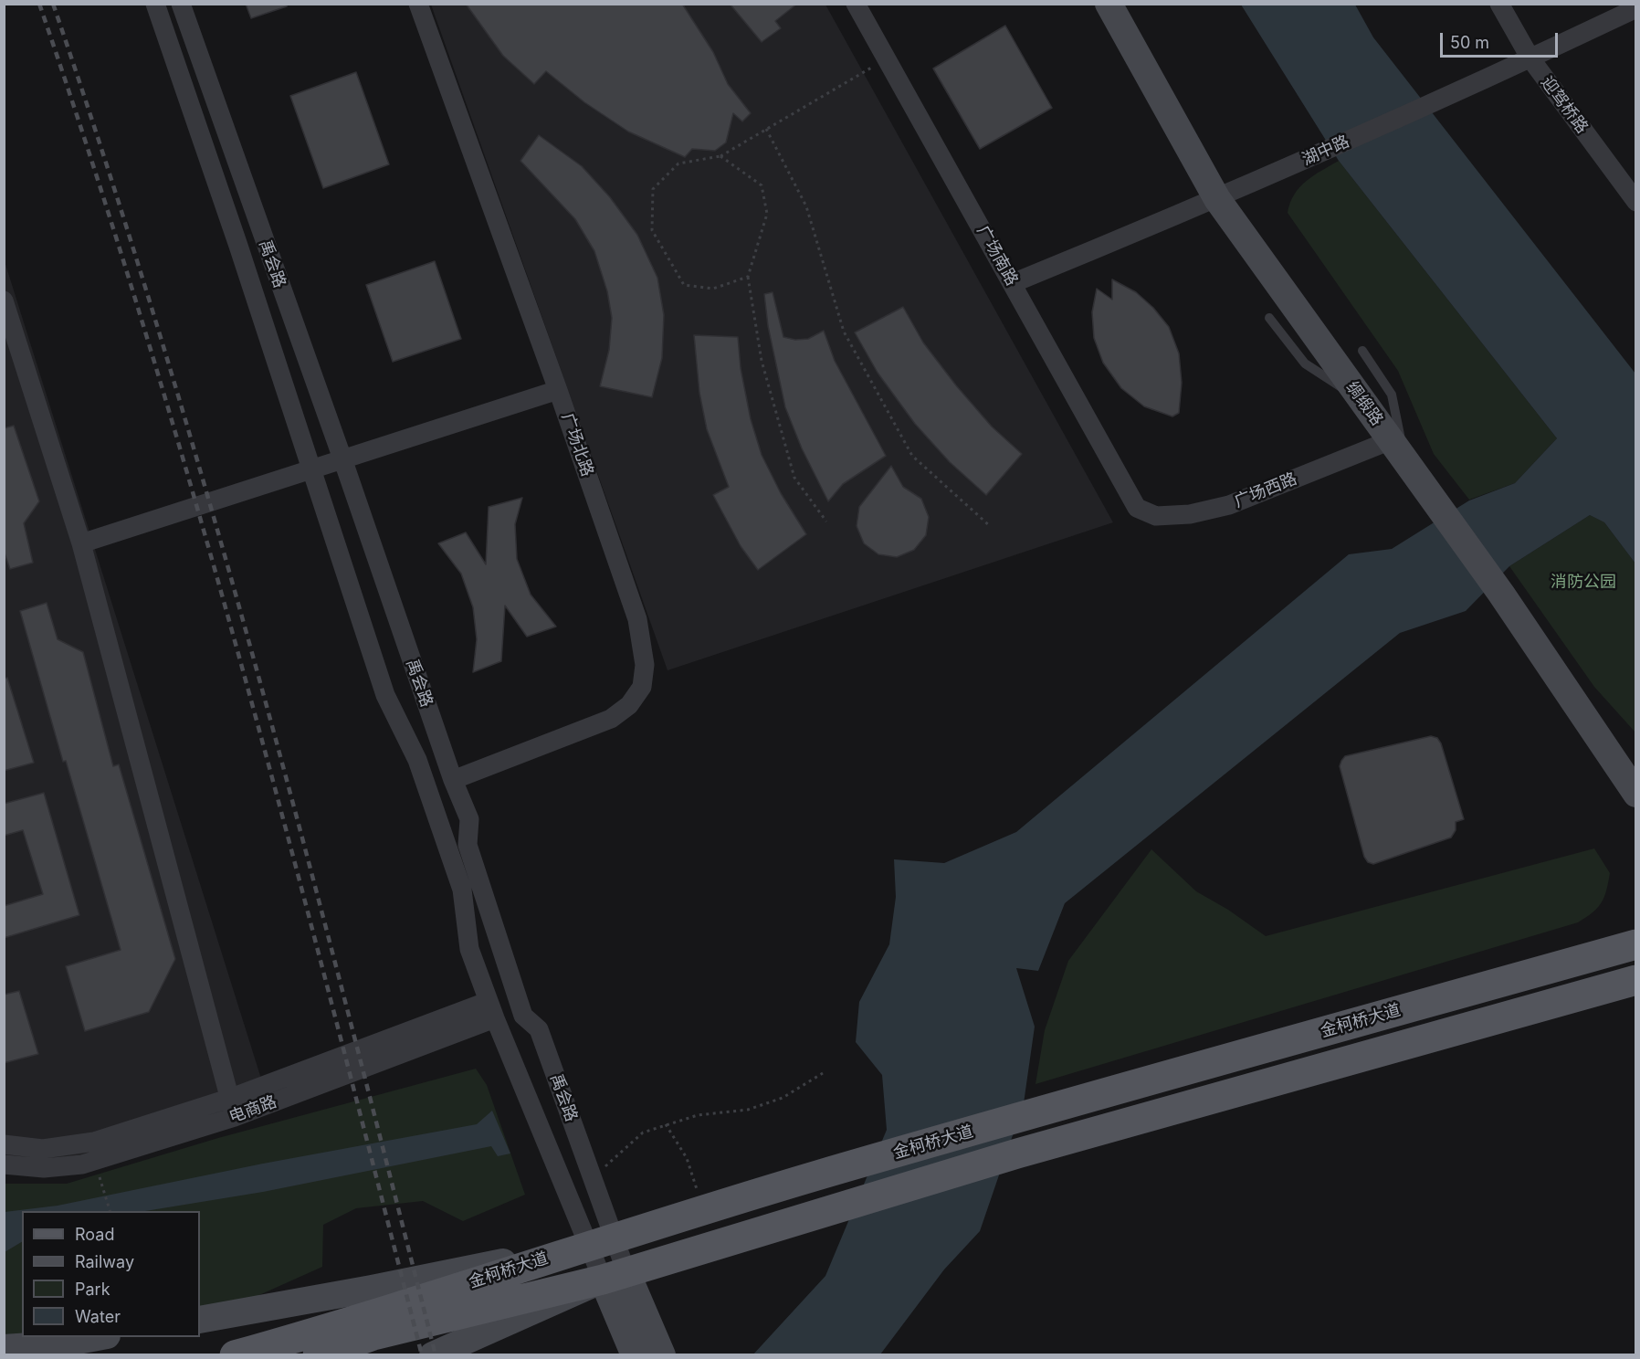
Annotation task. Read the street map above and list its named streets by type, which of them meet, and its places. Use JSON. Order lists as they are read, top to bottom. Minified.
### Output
{"streets":{"main road":["金柯桥大道"],"street":["迎驾桥路","湖中路","广场南路","禹会路","绸缎路","广场北路","广场西路","电商路"]},"crossings":[["迎驾桥路","湖中路"],["湖中路","广场南路"],["湖中路","绸缎路"],["广场南路","广场西路"],["禹会路","广场北路"],["禹会路","金柯桥大道"],["禹会路","电商路"],["绸缎路","广场西路"]],"parks":["消防公园"],"legend":["Road","Railway","Park","Water"],"scale_bar":"50 m"}
